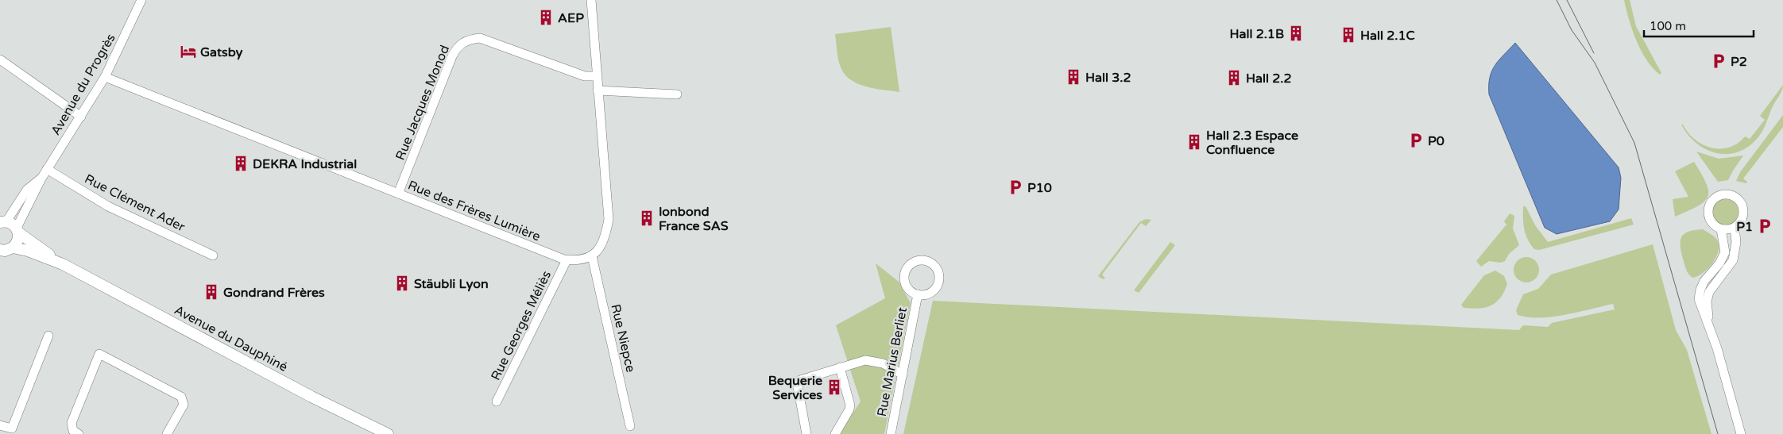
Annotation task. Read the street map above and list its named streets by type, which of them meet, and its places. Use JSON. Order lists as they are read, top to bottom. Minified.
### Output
{"streets":{"main road":["Avenue du Dauphiné"],"street":["Avenue du Progrès","Rue Jacques Monod","Rue Clément Ader","Rue des Frères Lumière","Rue Georges Méliès","Rue Niepce","Rue Marius Berliet"]},"crossings":[["Avenue du Progrès","Rue Clément Ader"],["Avenue du Progrès","Rue des Frères Lumière"],["Avenue du Progrès","Avenue du Dauphiné"],["Rue Jacques Monod","Rue des Frères Lumière"],["Rue des Frères Lumière","Rue Georges Méliès"],["Rue des Frères Lumière","Rue Niepce"]],"places":{"building":["AEP","Hall 2.1B","Hall 2.1C","Hall 3.2","Hall 2.2","Hall 2.3 Espace Confluence","DEKRA Industrial","Ionbond France SAS","Stäubli Lyon","Gondrand Frères","Bequerie Services"],"hotel":["Gatsby"],"parking":["P2","P0","P10","P1"]},"scale_bar":"100 m"}
